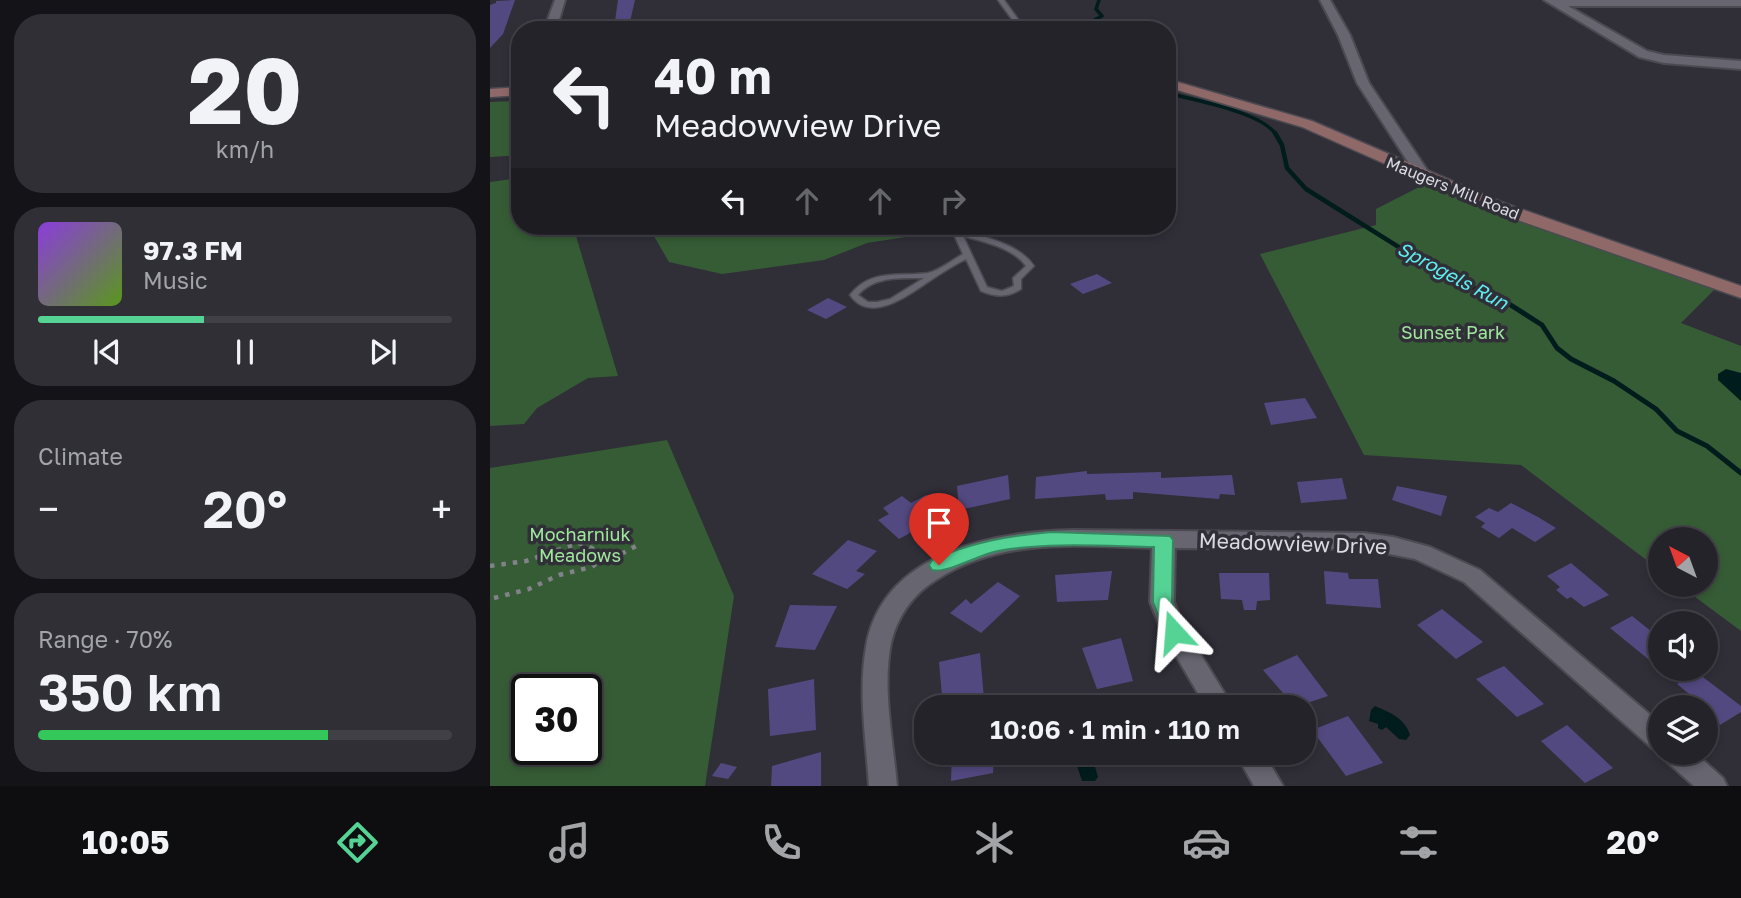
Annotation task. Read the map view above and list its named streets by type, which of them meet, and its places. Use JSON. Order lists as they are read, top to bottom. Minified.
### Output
{"streets":{"street":["Maugers Mill Road","Meadowview Drive"]},"water":["Sprogels Run"],"parks":["Sunset Park","Mocharniuk Meadows"],"north":"top left","page":{"tile":[["20","km/h"],"Climate",["Range · 70%","350 km"]],"turn":["40 m","Meadowview Drive"],"song":["97.3 FM","Music"],"heat":["−","20°","+"],"limit":"30","trip":"10:06 · 1 min · 110 m","tabs":["10:05","20°"]}}
